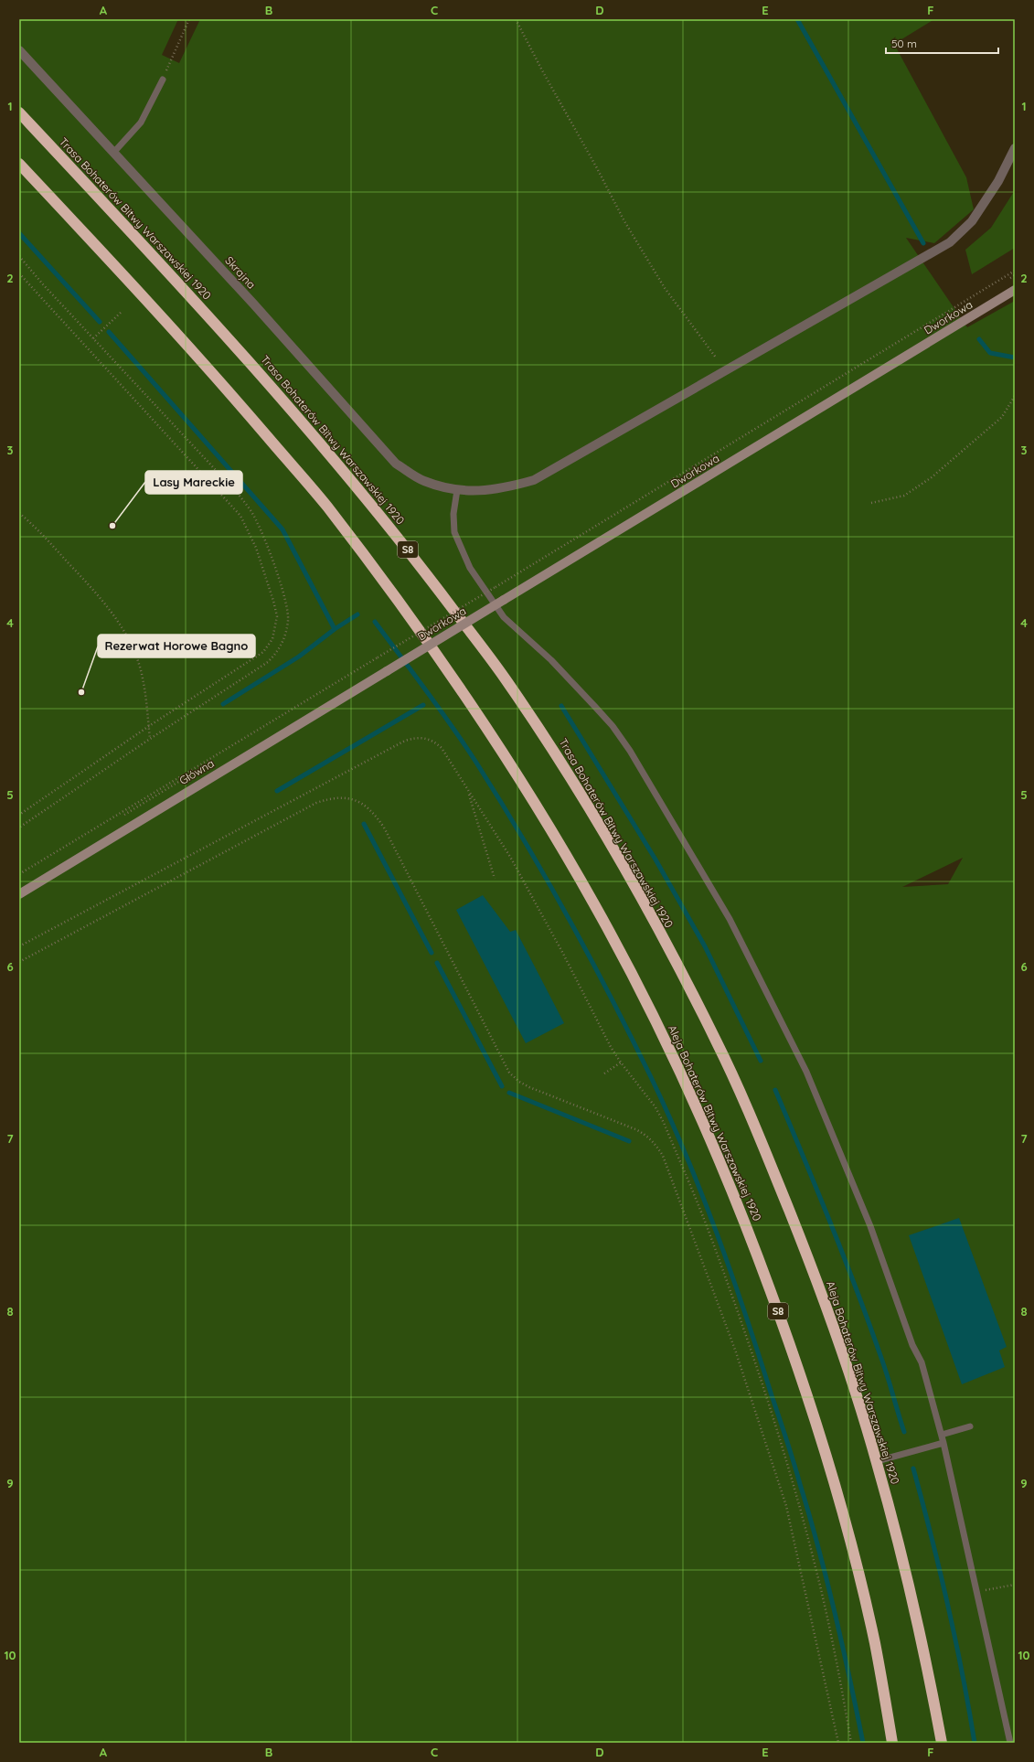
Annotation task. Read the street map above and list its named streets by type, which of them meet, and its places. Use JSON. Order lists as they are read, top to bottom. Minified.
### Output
{"streets":{"highway":["Trasa Bohaterów Bitwy Warszawskiej 1920","S8","Aleja Bohaterów Bitwy Warszawskiej 1920"],"street":["Skrajna","Dworkowa","Główna"]},"crossings":[["Trasa Bohaterów Bitwy Warszawskiej 1920","Aleja Bohaterów Bitwy Warszawskiej 1920"],["Dworkowa","Główna"]],"places":["Lasy Mareckie","Rezerwat Horowe Bagno"],"scale_bar":"50 m","grid":{"columns":["A","B","C","D","E","F"],"rows":["1","2","3","4","5","6","7","8","9","10"]}}
